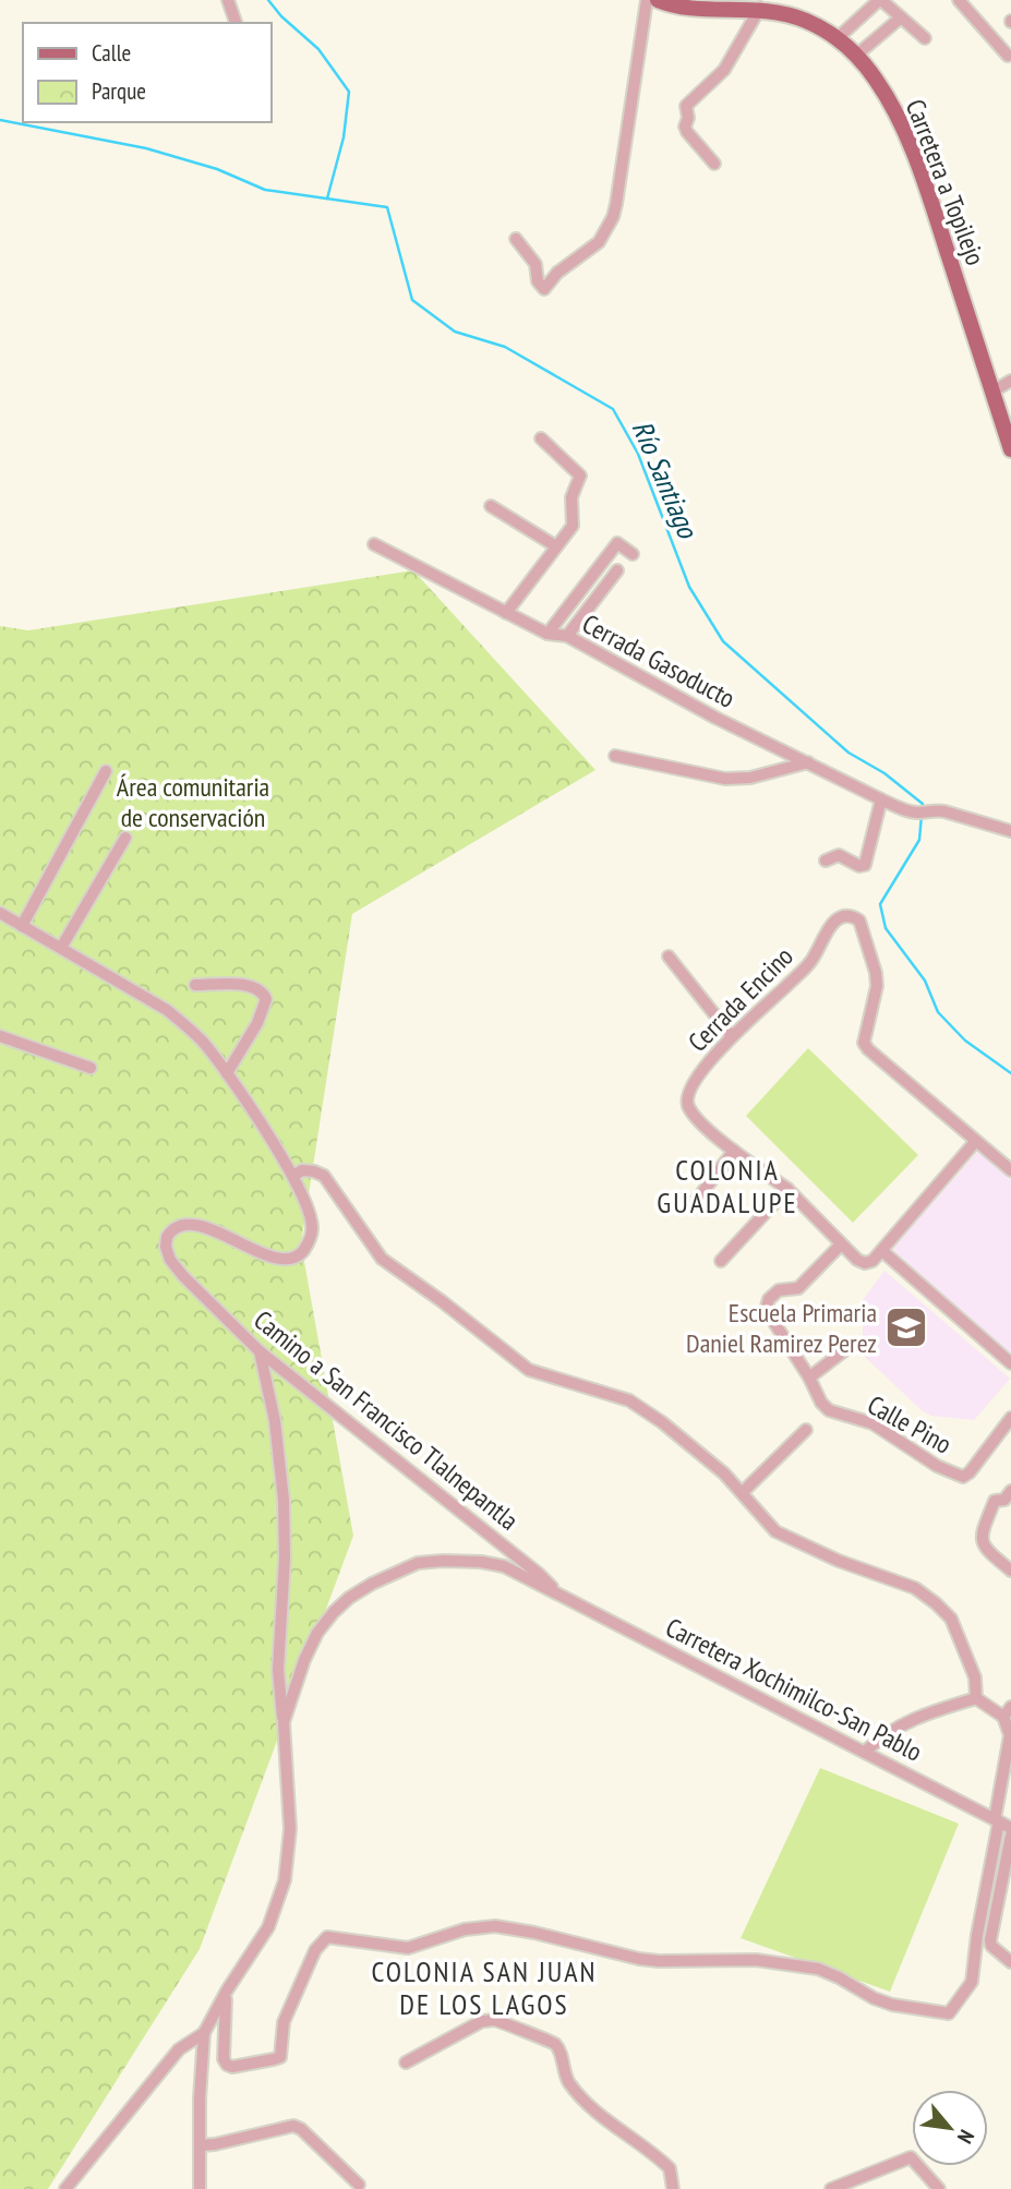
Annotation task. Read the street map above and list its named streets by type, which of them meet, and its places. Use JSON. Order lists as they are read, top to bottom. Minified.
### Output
{"streets":{"main road":["Carretera a Topilejo"],"street":["Cerrada Gasoducto","Cerrada Encino","Camino a San Francisco Tlalnepantla","Calle Pino","Carretera Xochimilco-San Pablo"]},"crossings":[["Camino a San Francisco Tlalnepantla","Carretera Xochimilco-San Pablo"]],"districts":["COLONIA GUADALUPE","COLONIA SAN JUAN DE LOS LAGOS"],"water":["Río Santiago"],"parks":["Área comunitaria de conservación"],"places":{"school or university":["Escuela Primaria Daniel Ramirez Perez"]},"legend":["Calle","Parque"],"north":"bottom right"}
